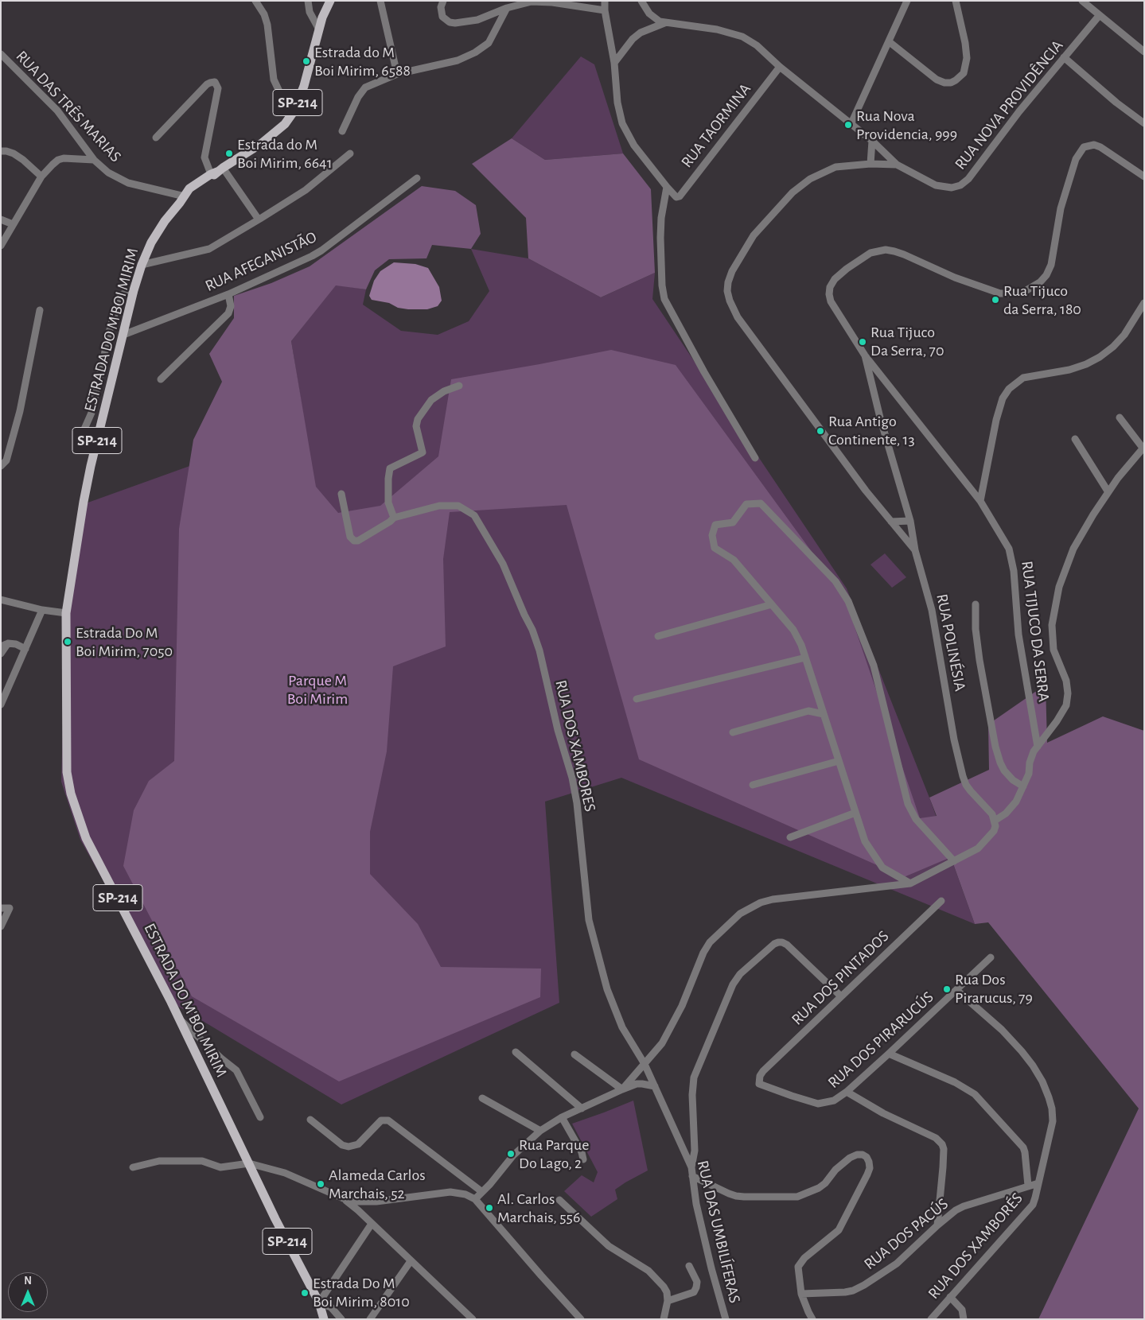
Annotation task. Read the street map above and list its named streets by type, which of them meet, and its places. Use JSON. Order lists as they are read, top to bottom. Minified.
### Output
{"streets":{"main road":["SP-214","ESTRADA DO M'BOI MIRIM"],"street":["RUA NOVA PROVIDÊNCIA","RUA DAS TRÊS MARIAS","RUA TAORMINA","RUA AFEGANISTÃO","RUA TIJUCO DA SERRA","RUA POLINÉSIA","RUA DOS XAMBORES","RUA DOS PINTADOS","RUA DOS PIRARUCÚS","RUA DAS UMBILÍFERAS","RUA DOS PACÚS","RUA DOS XAMBORÉS"]},"crossings":[["RUA NOVA PROVIDÊNCIA","RUA TAORMINA"],["RUA DAS TRÊS MARIAS","ESTRADA DO M'BOI MIRIM"],["RUA AFEGANISTÃO","ESTRADA DO M'BOI MIRIM"],["RUA TIJUCO DA SERRA","RUA POLINÉSIA"],["RUA DOS XAMBORES","RUA DAS UMBILÍFERAS"],["RUA DOS PINTADOS","RUA DOS PIRARUCÚS"],["RUA DOS PIRARUCÚS","RUA DOS XAMBORÉS"],["RUA DOS PACÚS","RUA DOS XAMBORÉS"]],"parks":["Parque M Boi Mirim"],"places":["Estrada do M Boi Mirim, 6588","Rua Nova Providencia, 999","Estrada do M Boi Mirim, 6641","Rua Tijuco da Serra, 180","Rua Tijuco Da Serra, 70","Rua Antigo Continente, 13","Estrada Do M Boi Mirim, 7050","Rua Dos Pirarucus, 79","Rua Parque Do Lago, 2","Alameda Carlos Marchais, 52","Al. Carlos Marchais, 556","Estrada Do M Boi Mirim, 8010"],"north":"top"}
